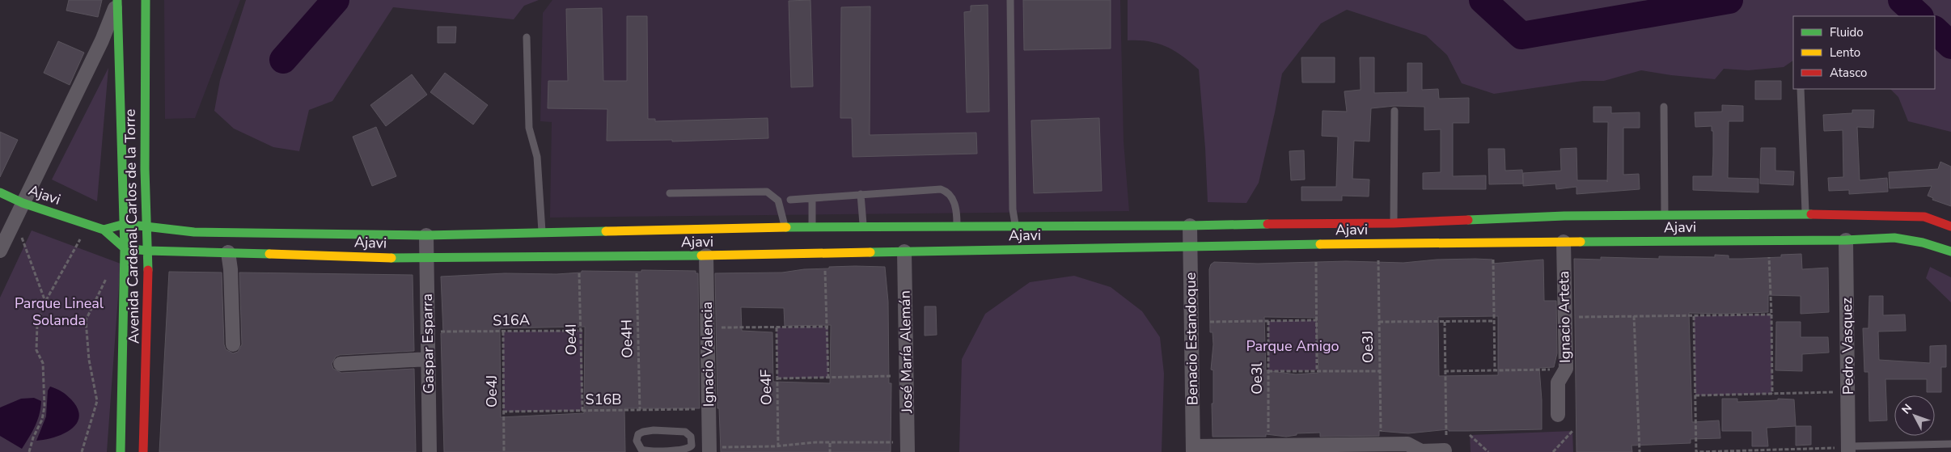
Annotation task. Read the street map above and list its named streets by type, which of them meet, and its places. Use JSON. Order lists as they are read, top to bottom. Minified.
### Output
{"streets":{"street":["Ajavi","Avenida Cardenal Carlos de la Torre","Ignacio Arteta","Benacio Estandoque","Gaspar Esparra","Pedro Vasquez","José María Alemán","Ignacio Valencia"],"path":["S16A","Oe4H","Oe4I","Oe3J","Oe3l","Oe4F","Oe4J","S16B"]},"crossings":[["Ajavi","Avenida Cardenal Carlos de la Torre"],["Ajavi","Ignacio Arteta"],["Ajavi","Benacio Estandoque"],["Ajavi","Gaspar Esparra"],["Ajavi","Pedro Vasquez"],["Ajavi","José María Alemán"],["Ajavi","Ignacio Valencia"],["S16A","Oe4I"],["S16A","Oe4J"],["Oe4H","S16B"],["Oe4I","S16B"],["Oe4J","S16B"]],"parks":["Parque Lineal Solanda","Parque Amigo"],"legend":["Fluido","Lento","Atasco"],"north":"top left"}
